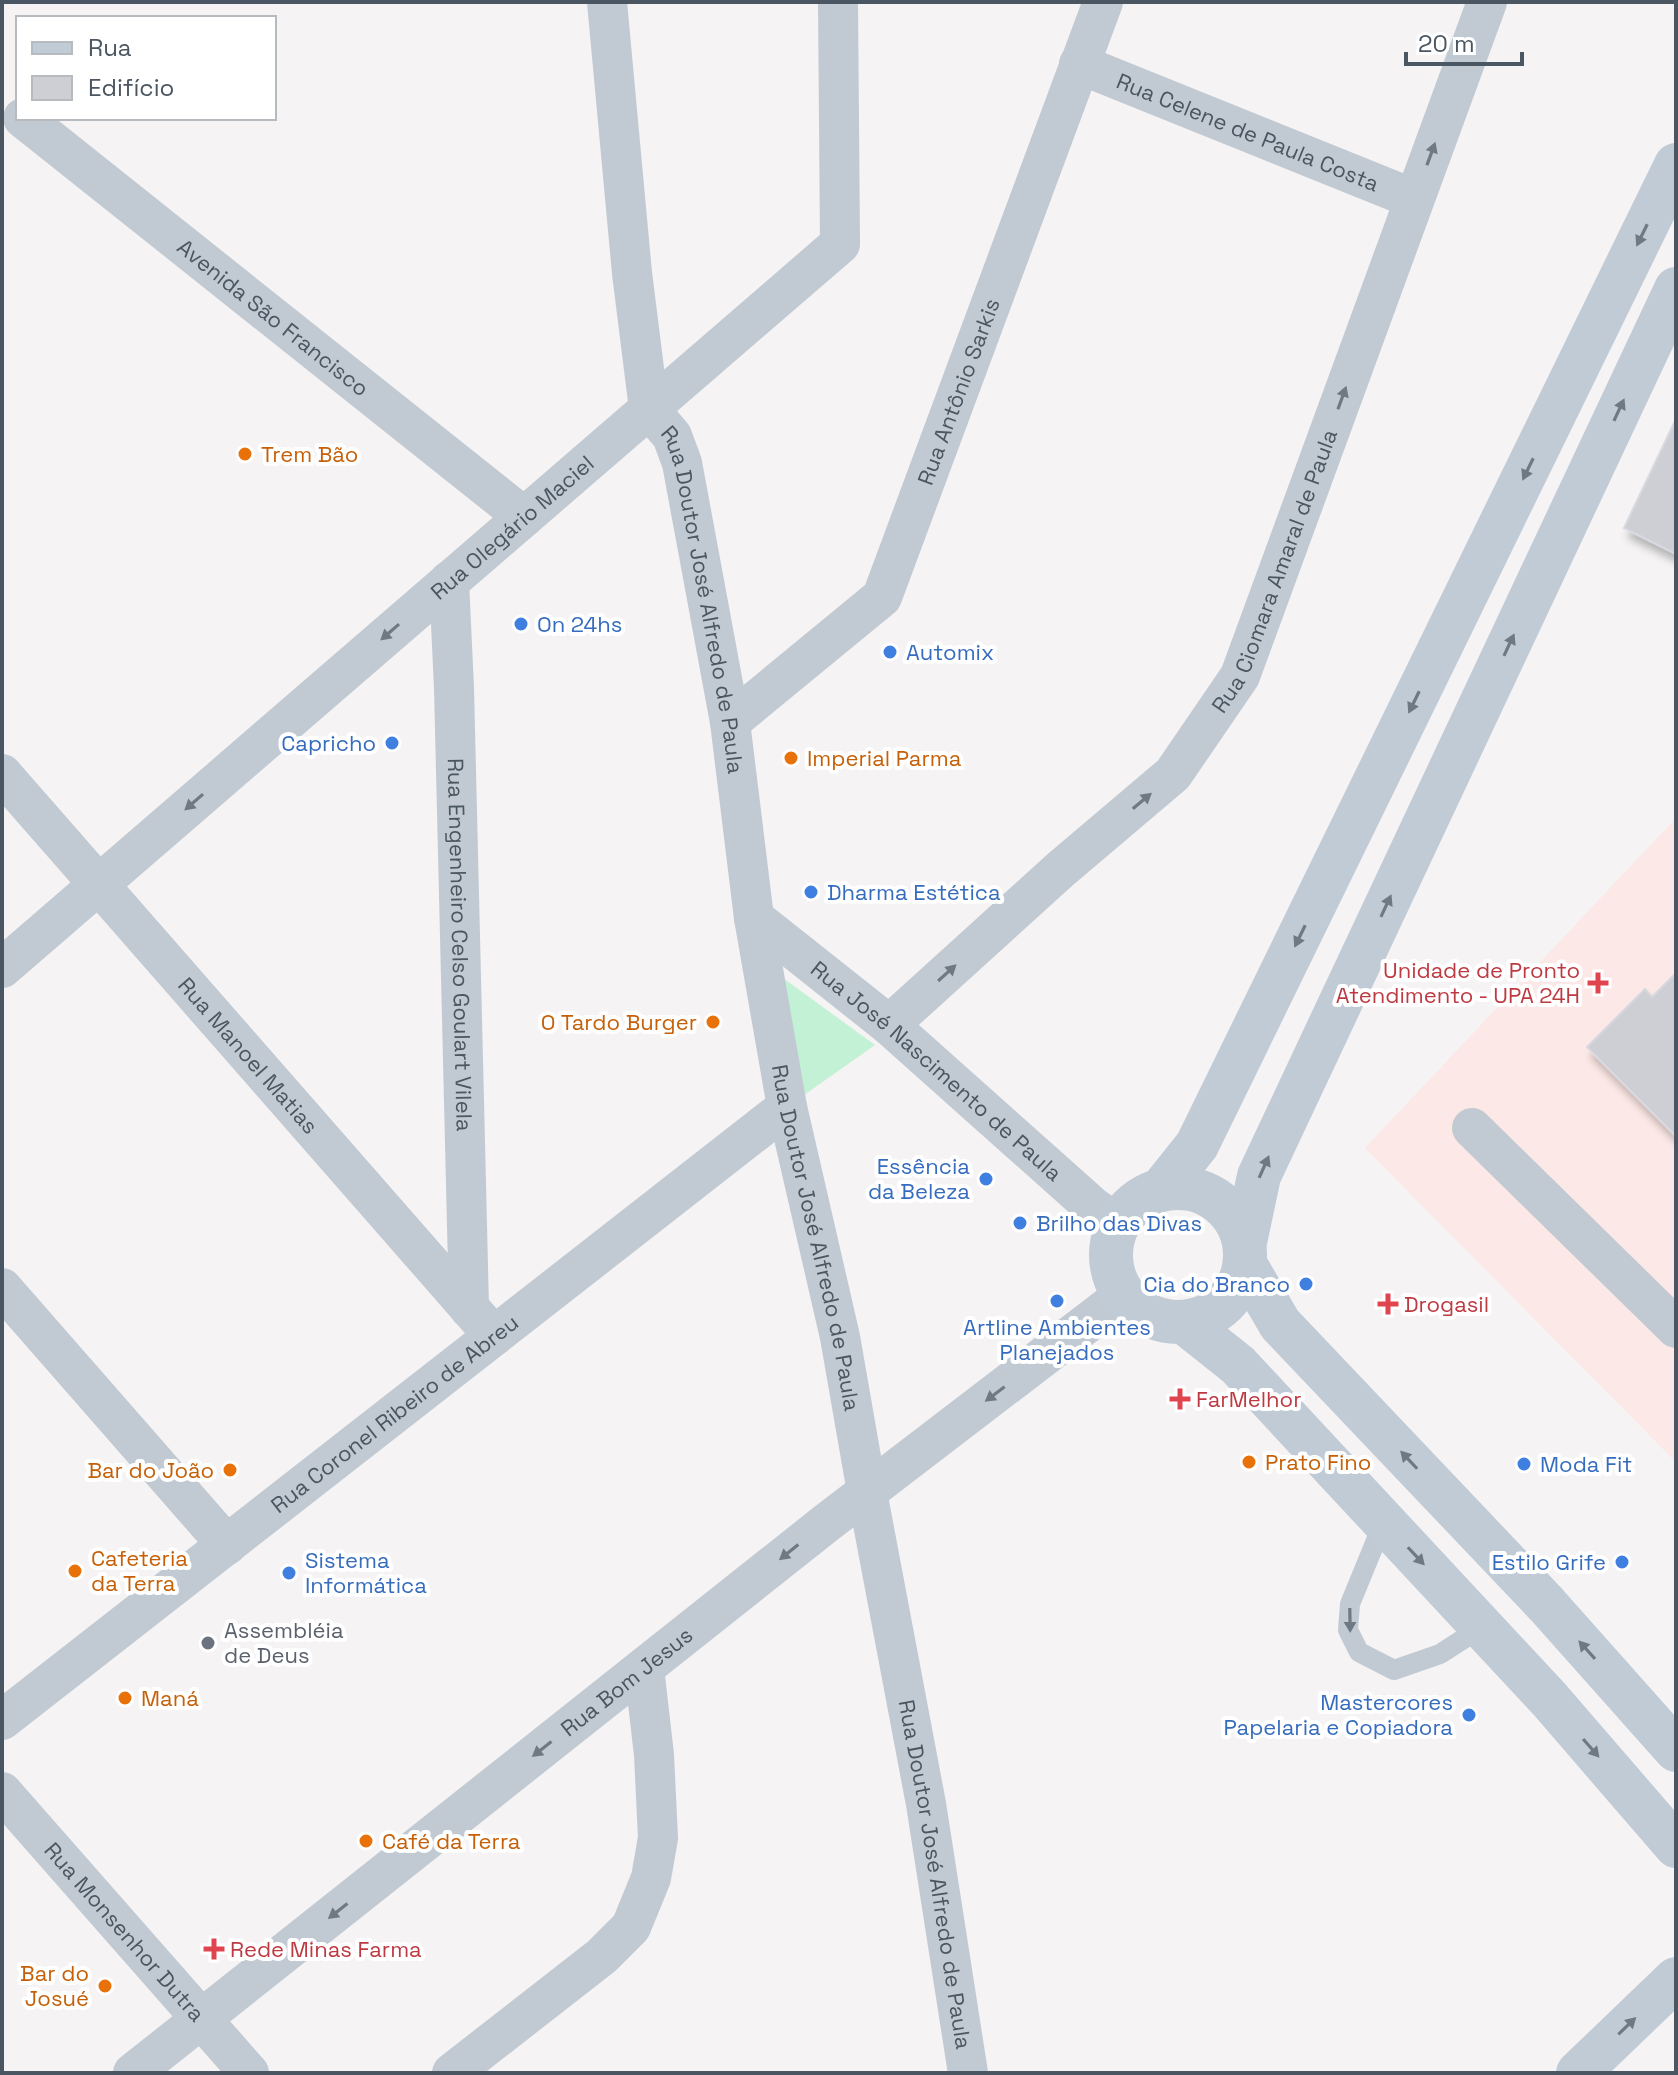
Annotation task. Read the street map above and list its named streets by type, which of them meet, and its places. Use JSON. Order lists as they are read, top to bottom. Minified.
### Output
{"streets":{"street":["Rua Celene de Paula Costa","Avenida São Francisco","Rua Antônio Sarkis","Rua Olegário Maciel","Rua Ciomara Amaral de Paula","Rua Doutor José Alfredo de Paula","Rua Engenheiro Celso Goulart Vilela","Rua Manoel Matias","Rua José Nascimento de Paula","Rua Coronel Ribeiro de Abreu","Rua Bom Jesus","Rua Monsenhor Dutra"]},"crossings":[["Rua Celene de Paula Costa","Rua Antônio Sarkis"],["Rua Celene de Paula Costa","Rua Ciomara Amaral de Paula"],["Avenida São Francisco","Rua Olegário Maciel"],["Rua Antônio Sarkis","Rua Doutor José Alfredo de Paula"],["Rua Olegário Maciel","Rua Doutor José Alfredo de Paula"],["Rua Olegário Maciel","Rua Engenheiro Celso Goulart Vilela"],["Rua Olegário Maciel","Rua Manoel Matias"],["Rua Ciomara Amaral de Paula","Rua José Nascimento de Paula"],["Rua Doutor José Alfredo de Paula","Rua José Nascimento de Paula"],["Rua Doutor José Alfredo de Paula","Rua Coronel Ribeiro de Abreu"],["Rua Doutor José Alfredo de Paula","Rua Bom Jesus"],["Rua Engenheiro Celso Goulart Vilela","Rua Manoel Matias"],["Rua Engenheiro Celso Goulart Vilela","Rua Coronel Ribeiro de Abreu"],["Rua Manoel Matias","Rua Coronel Ribeiro de Abreu"],["Rua José Nascimento de Paula","Rua Bom Jesus"],["Rua Bom Jesus","Rua Monsenhor Dutra"]],"one_way":["Rua Bom Jesus"],"places":{"other":["Trem Bão","On 24hs","Automix","Capricho","Imperial Parma","Dharma Estética","O Tardo Burger","Essência da Beleza","Brilho das Divas","Cia do Branco","Artline Ambientes Planejados","Prato Fino","Moda Fit","Bar do João","Estilo Grife","Cafeteria da Terra","Sistema Informática","Assembléia de Deus","Maná","Mastercores Papelaria e Copiadora","Café da Terra","Bar do Josué"],"health":["Unidade de Pronto Atendimento - UPA 24H","Drogasil","FarMelhor","Rede Minas Farma"]},"legend":["Rua","Edifício"],"scale_bar":"20 m"}
